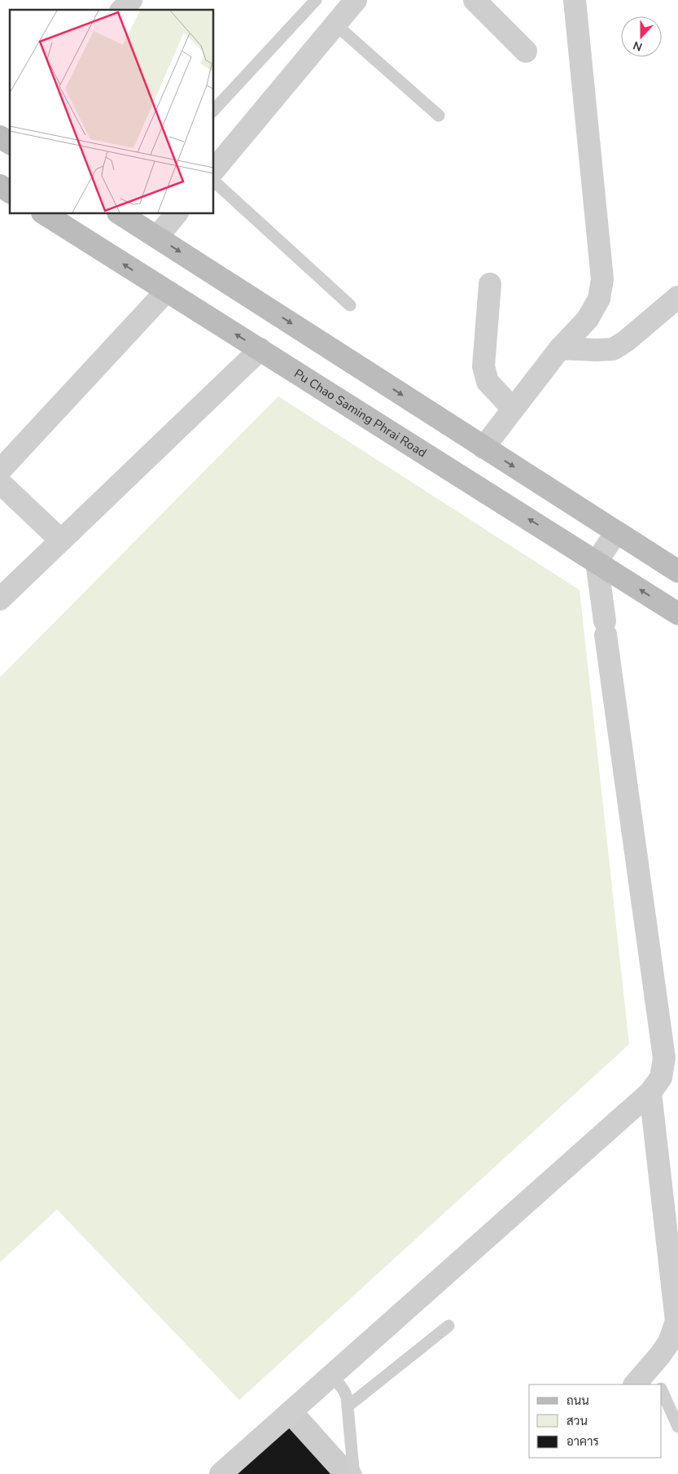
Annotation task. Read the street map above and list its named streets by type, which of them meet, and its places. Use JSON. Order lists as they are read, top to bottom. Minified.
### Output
{"streets":{"main road":["Pu Chao Saming Phrai Road"]},"legend":["ถนน","สวน","อาคาร"],"north":"bottom"}
